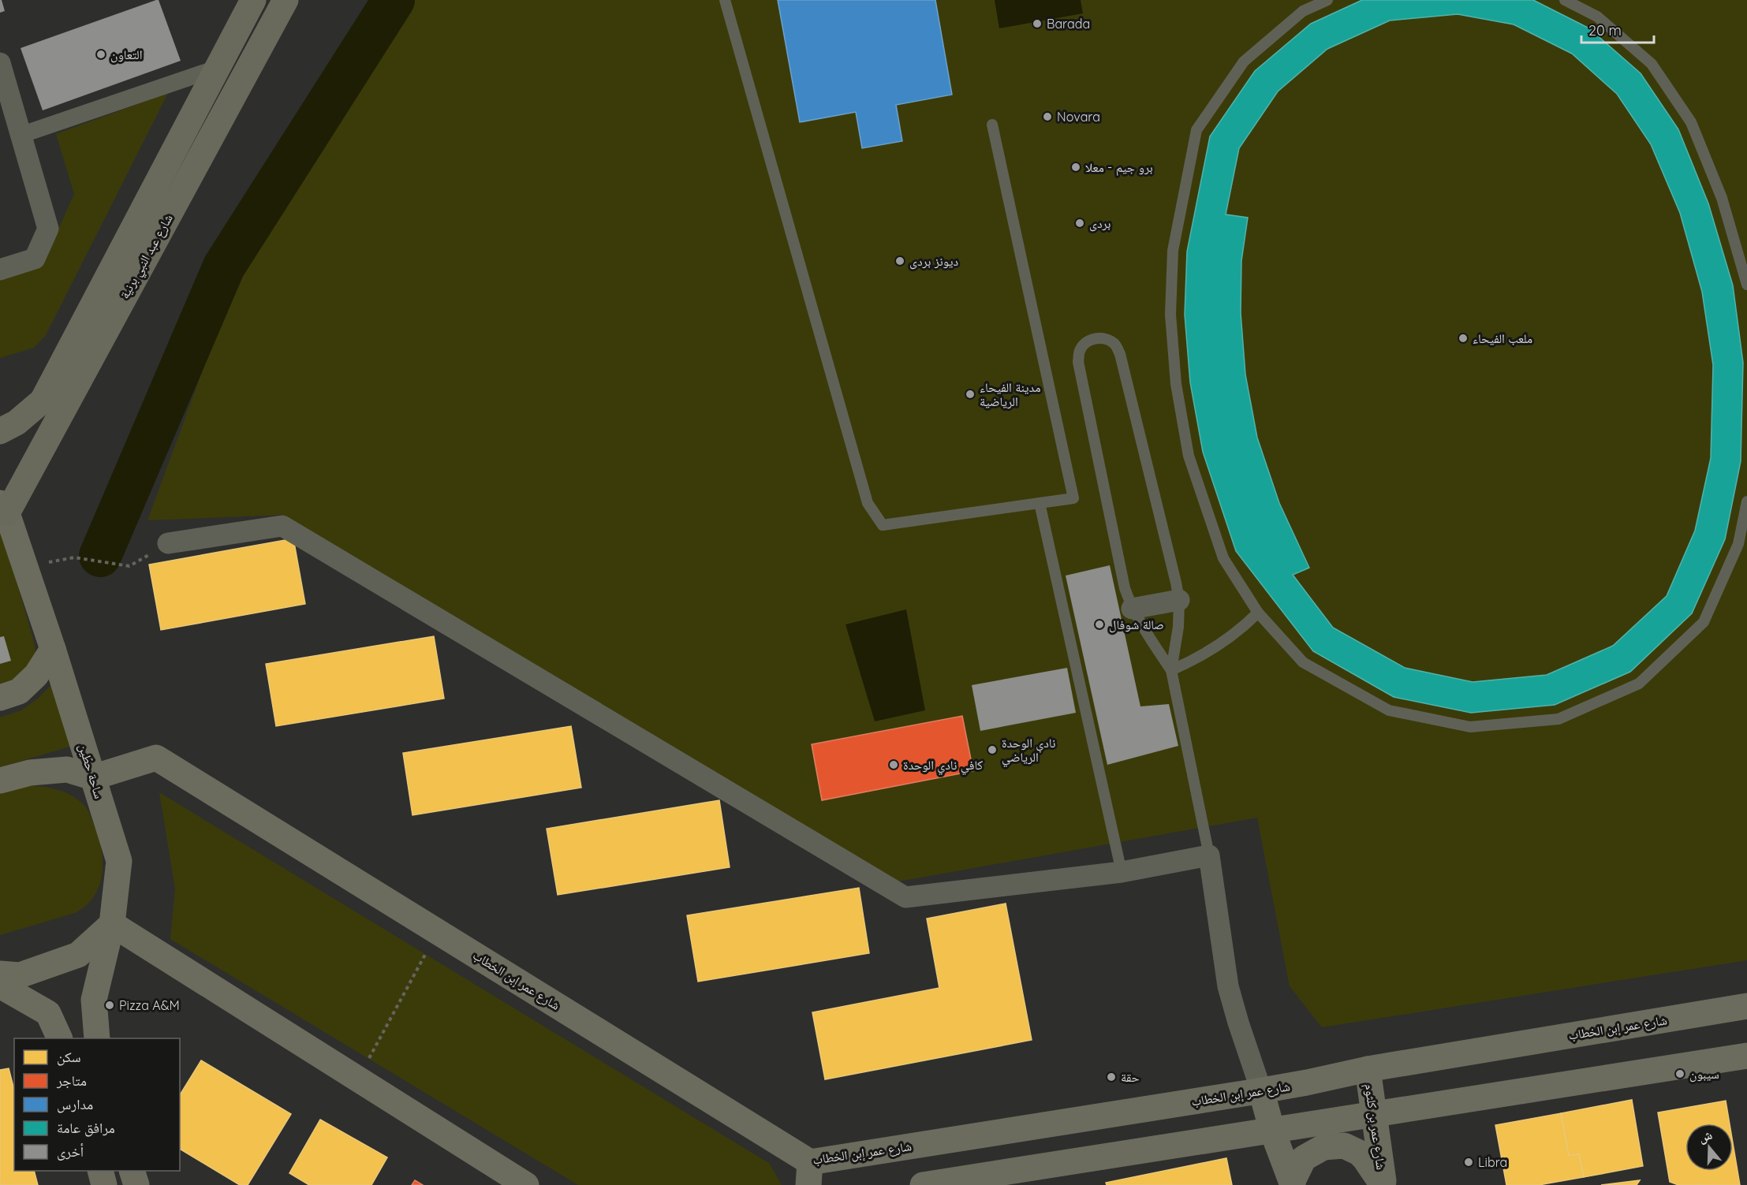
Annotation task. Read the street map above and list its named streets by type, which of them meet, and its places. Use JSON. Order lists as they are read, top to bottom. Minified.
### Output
{"streets":{"main road":["شارع عبد النبي برنية","ساحة حطّين","شارع عمر إبن الخطاب","شارع عمر بن كلثوم"]},"crossings":[["شارع عبد النبي برنية","ساحة حطّين"],["ساحة حطّين","شارع عمر إبن الخطاب"],["شارع عمر إبن الخطاب","شارع عمر بن كلثوم"]],"places":["Barada","التعاون","Novara","برو جيم - معلا","بردى","ديونز بردى","ملعب الفيحاء","مدينة الفيحاء الرياضية","صالة شوفال","نادي الوحدة الرياضي","كافي نادي الوحدة","Pizza A&M","سيبون","حقة","Libra"],"legend":["سكن","متاجر","مدارس","مرافق عامة","أخرى"],"scale_bar":"20 m","north":"top"}
